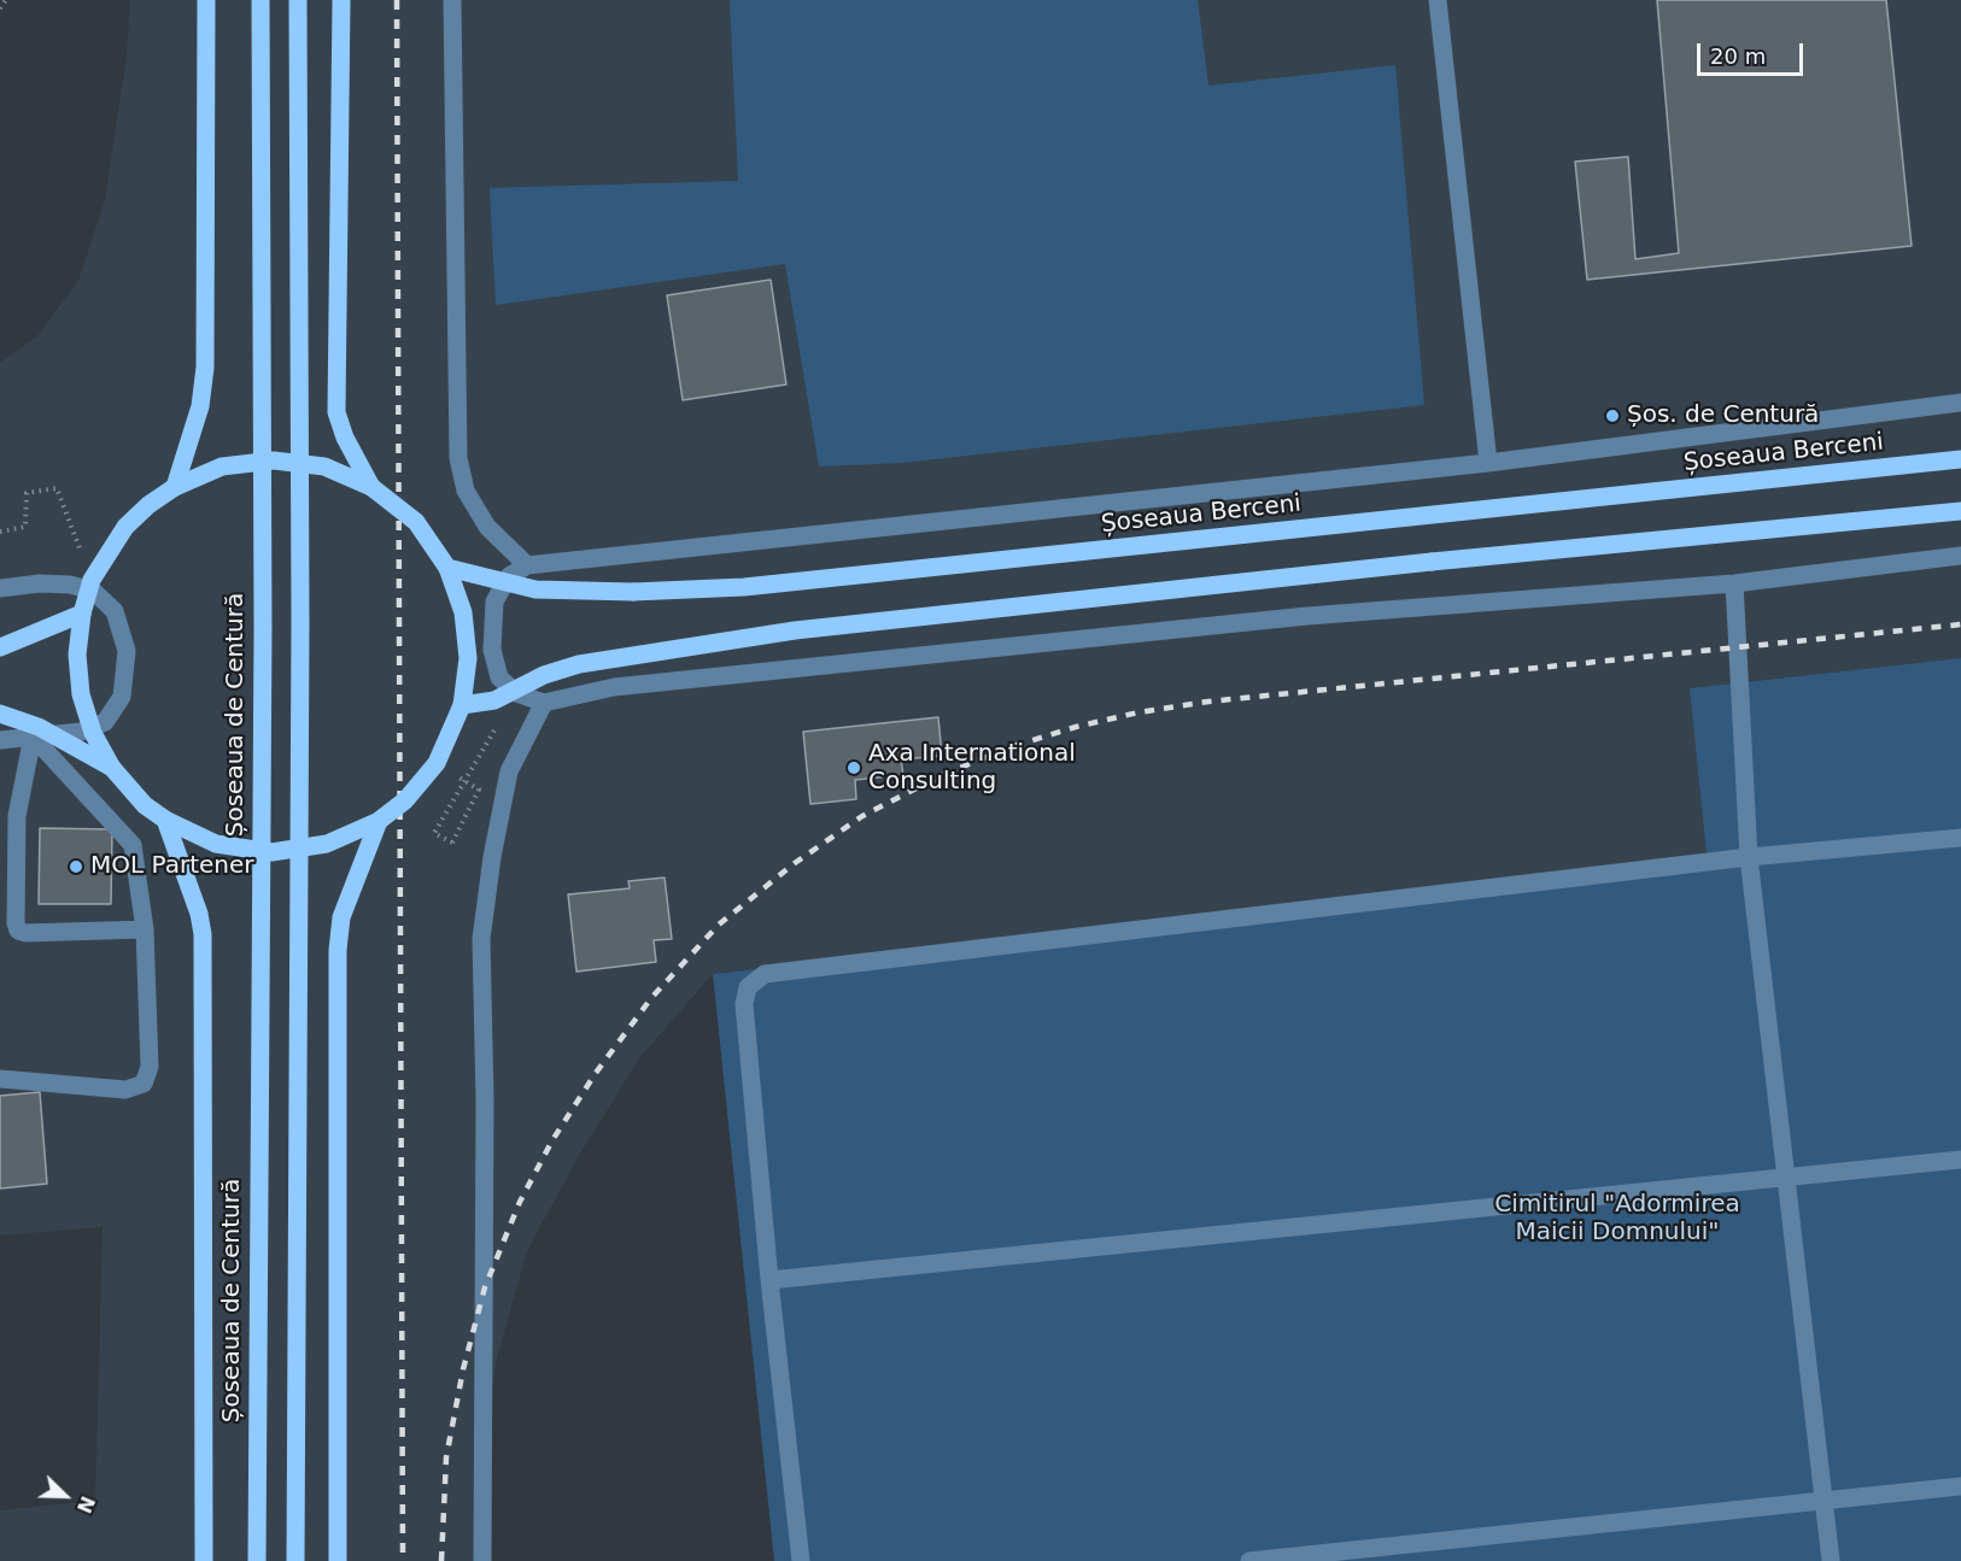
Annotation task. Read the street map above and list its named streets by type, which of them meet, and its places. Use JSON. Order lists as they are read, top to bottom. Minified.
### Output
{"streets":{"main road":["Șoseaua Berceni","Șoseaua de Centură"]},"parks":["Cimitirul \"Adormirea Maicii Domnului\""],"places":["Șos. de Centură","Axa International Consulting","MOL Partener"],"scale_bar":"20 m","north":"bottom right"}
